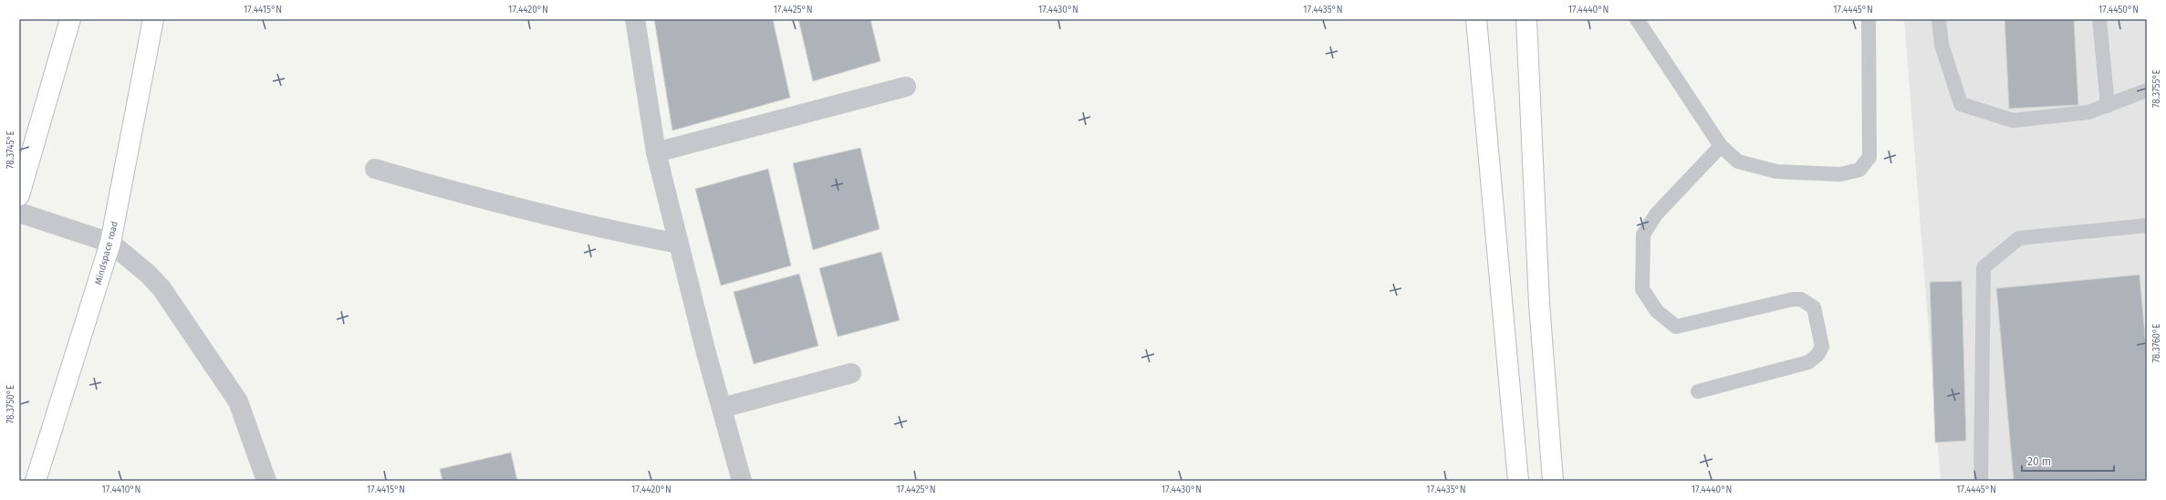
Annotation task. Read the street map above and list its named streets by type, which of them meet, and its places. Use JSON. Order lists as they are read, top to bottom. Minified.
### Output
{"streets":{"main road":["Mindspace road"]},"scale_bar":"20 m","coordinates":["17.4415°N","17.4420°N","17.4425°N","17.4430°N","17.4435°N","17.4440°N","17.4445°N","17.4450°N","78.3755°E","78.3745°E","78.3760°E","78.3750°E","17.4410°N"]}
